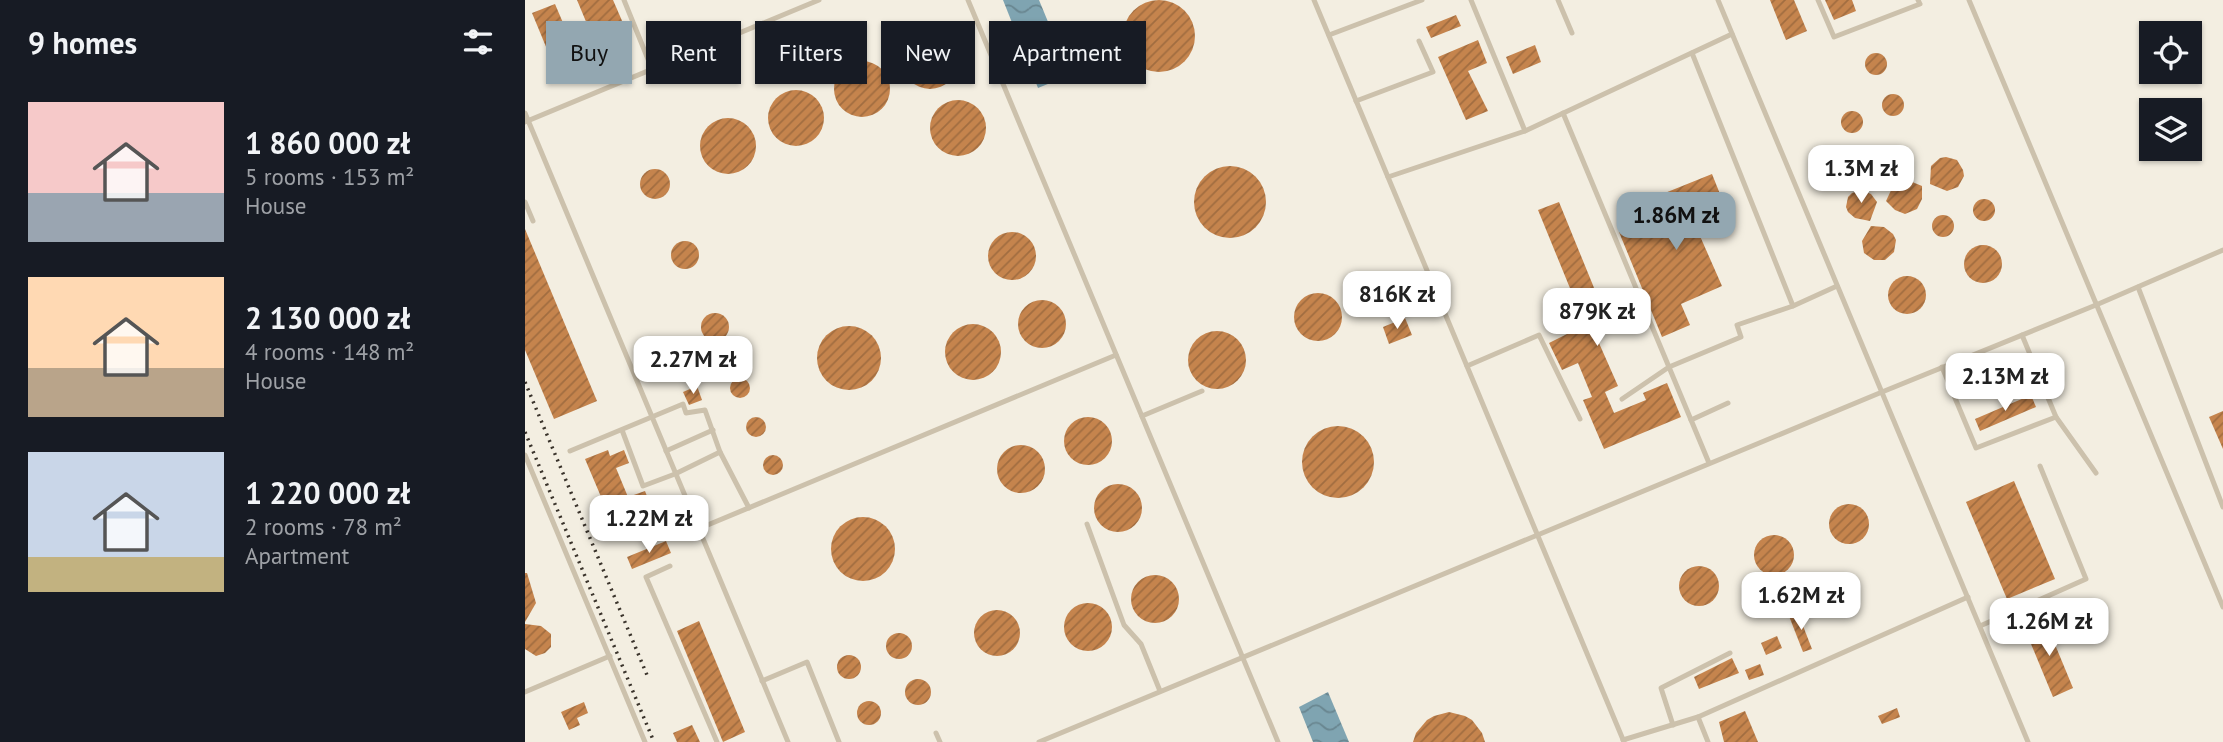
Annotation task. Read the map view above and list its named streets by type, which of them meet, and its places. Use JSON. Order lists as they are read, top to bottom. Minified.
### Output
{"page":{"heading":"9 homes","chip":["Buy","Rent","Filters","New","Apartment"],"list":[{"name":"1 860 000 zł","note":"5 rooms · 153 m² · House"},{"name":"2 130 000 zł","note":"4 rooms · 148 m² · House"},{"name":"1 220 000 zł","note":"2 rooms · 78 m² · Apartment"}],"price":["1.3M zł","1.86M zł","816K zł","879K zł","2.27M zł","2.13M zł","1.22M zł","1.62M zł","1.26M zł"]}}
